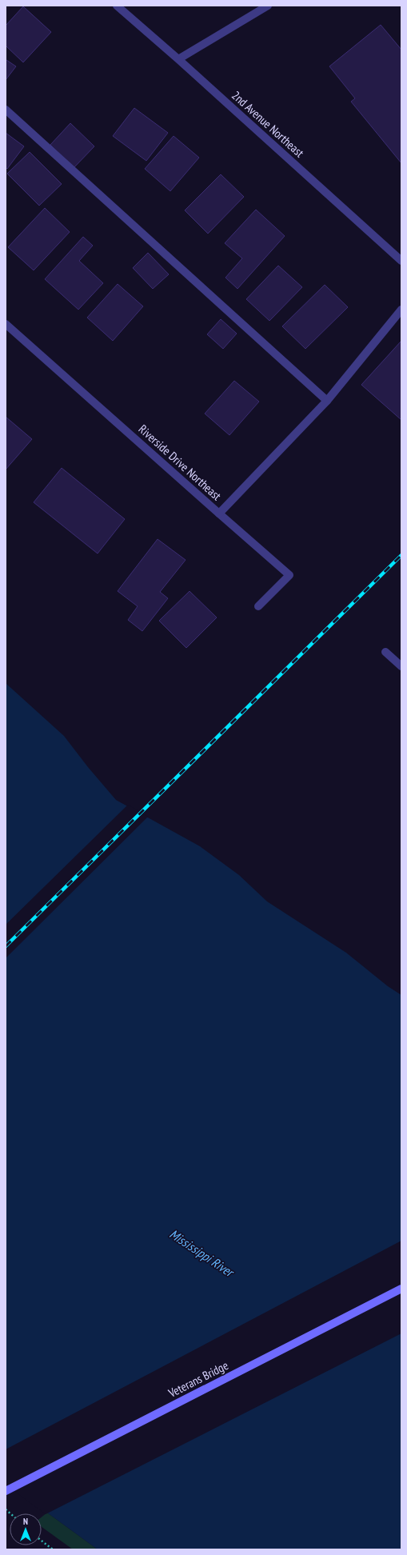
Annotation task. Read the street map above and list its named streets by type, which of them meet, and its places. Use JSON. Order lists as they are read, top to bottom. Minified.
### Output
{"streets":{"main road":["Veterans Bridge"],"street":["2nd Avenue Northeast","Riverside Drive Northeast"]},"water":["Mississippi River"],"north":"top"}
